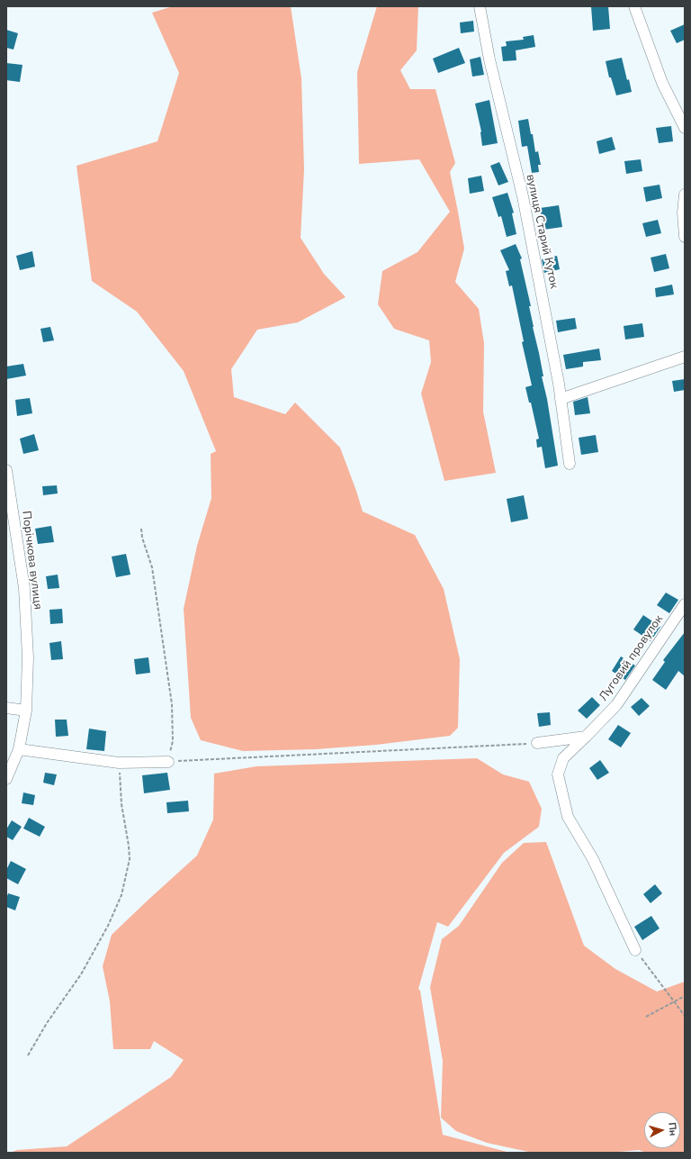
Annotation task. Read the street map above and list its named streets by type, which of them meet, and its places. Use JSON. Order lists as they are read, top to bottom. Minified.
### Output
{"streets":{"street":["вулиця Старий Куток","Порічкова вулиця","Луговий провулок"]},"north":"right"}
